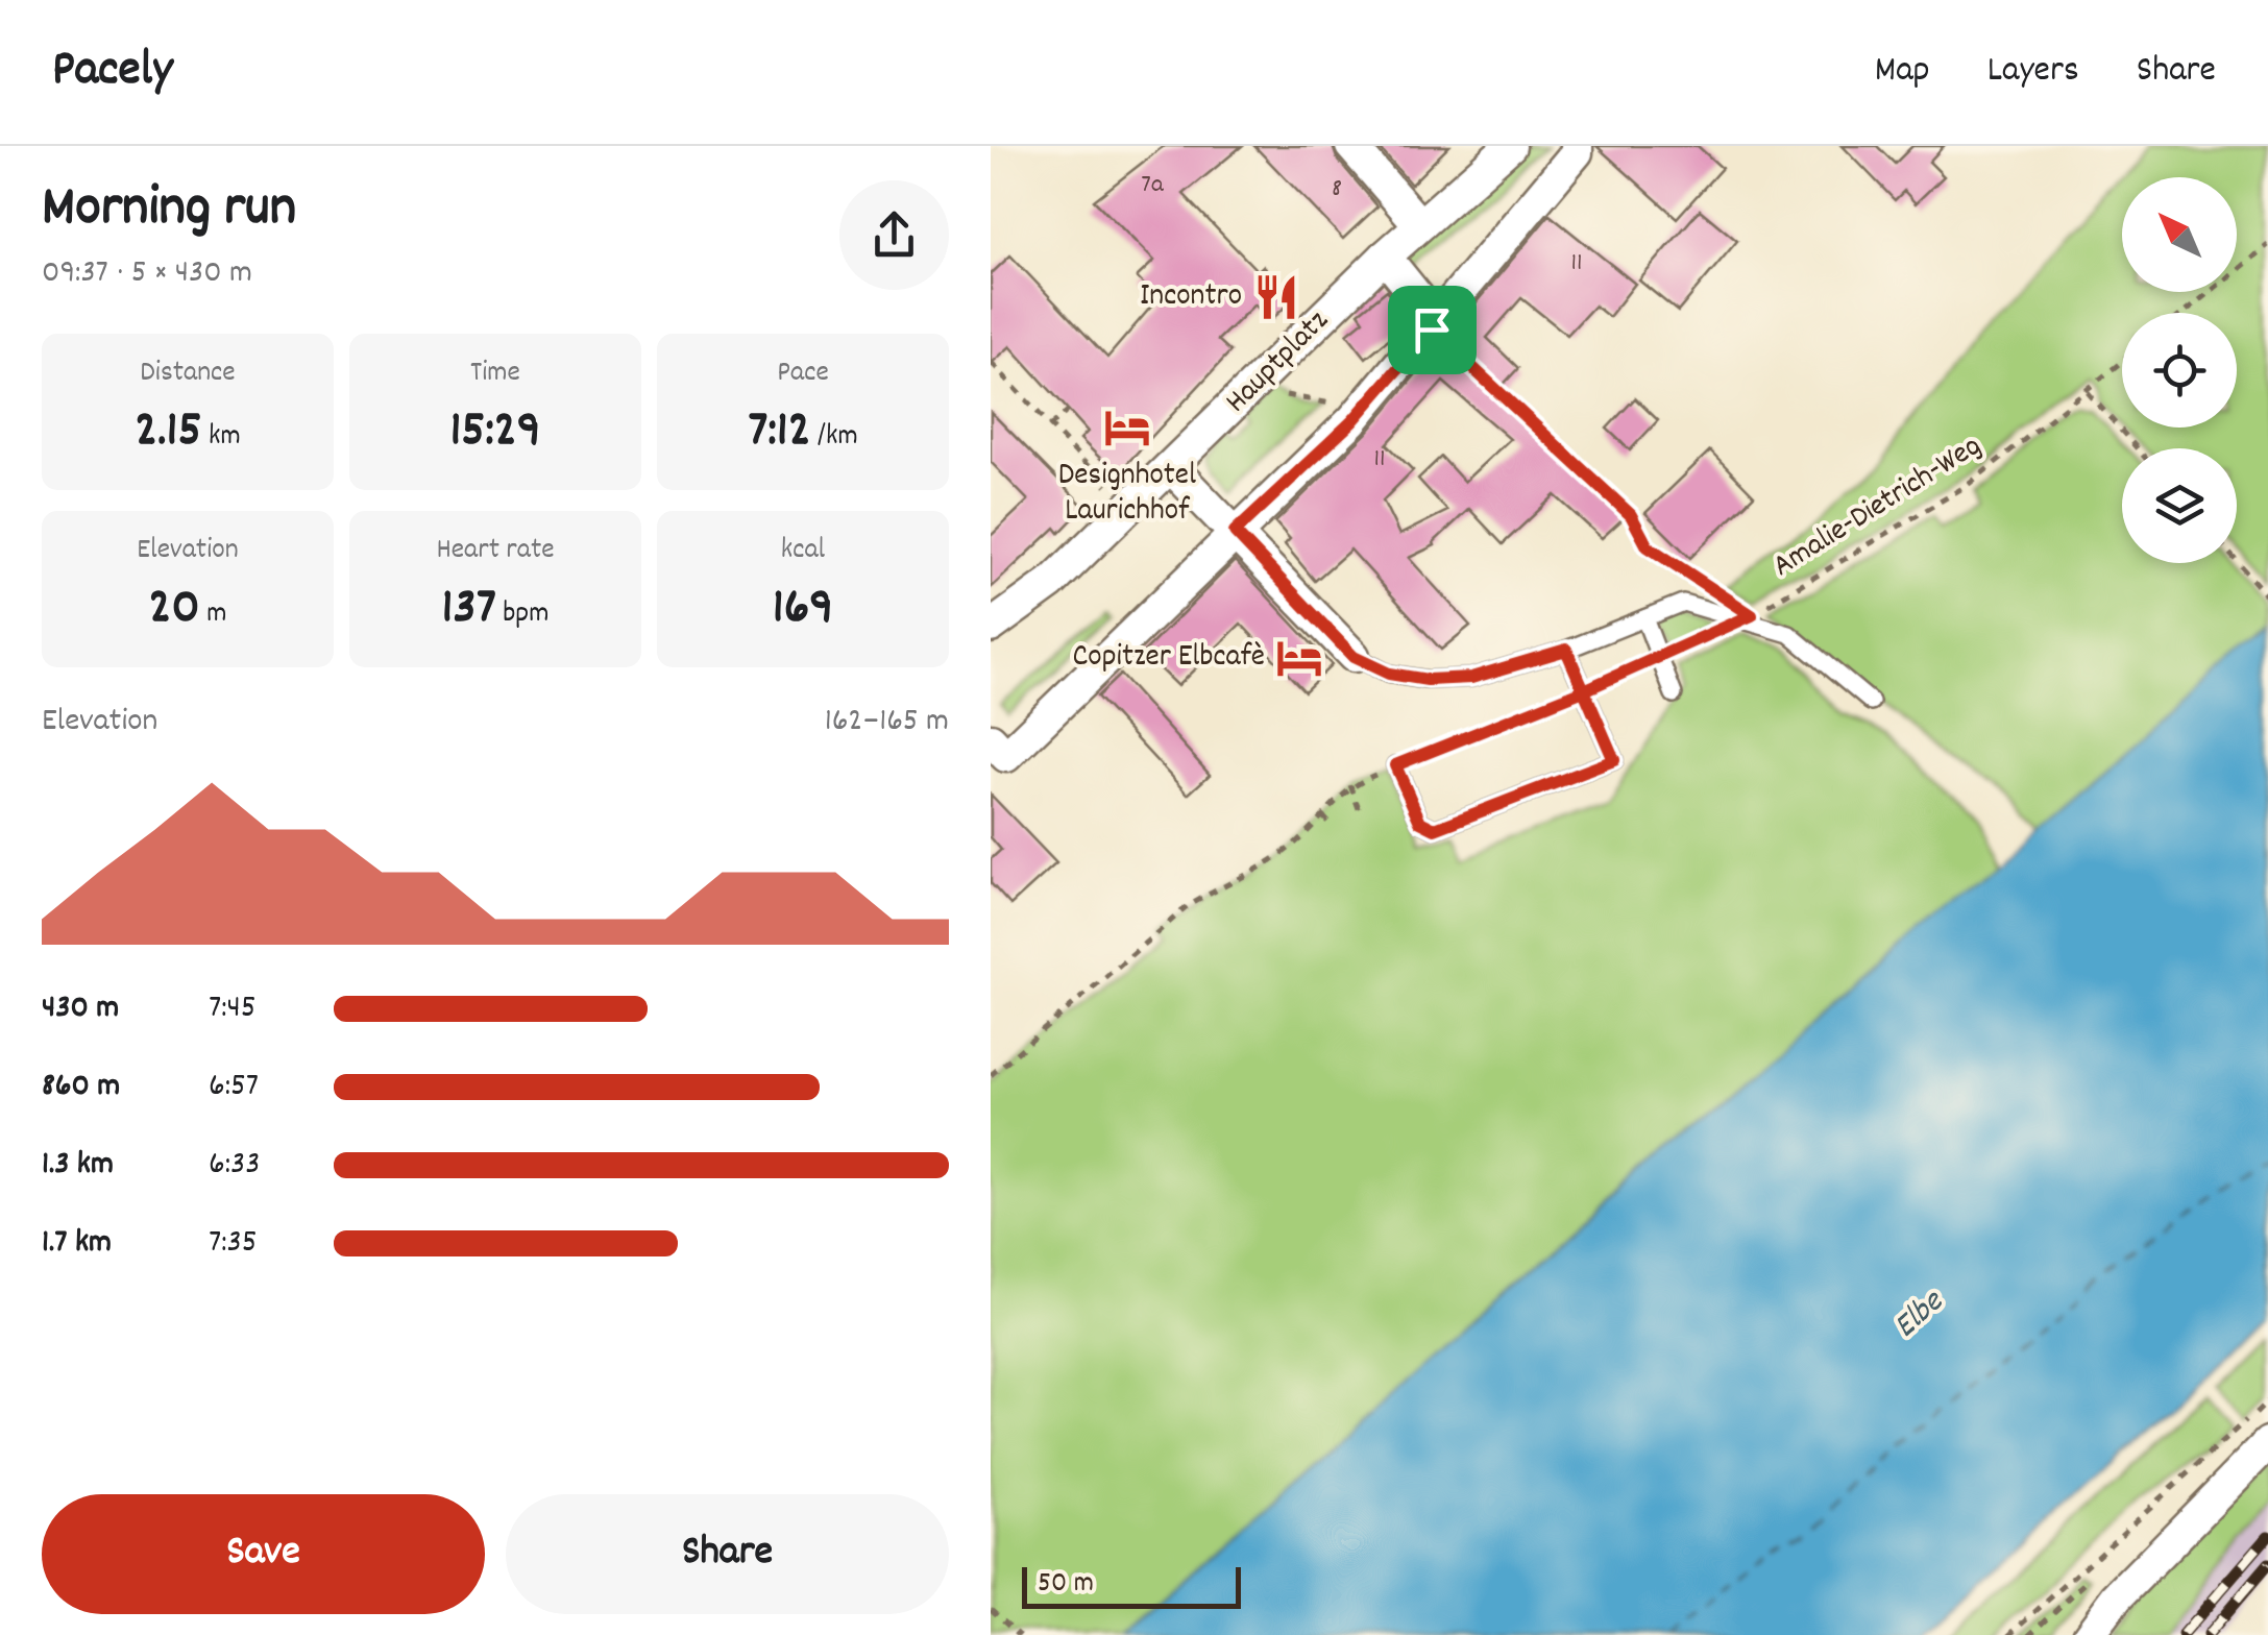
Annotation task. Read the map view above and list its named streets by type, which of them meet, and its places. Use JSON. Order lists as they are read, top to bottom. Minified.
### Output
{"streets":{"street":["Hauptplatz"],"path":["Amalie-Dietrich-Weg"]},"water":["Elbe"],"places":{"restaurant":["Incontro"],"hotel":["Designhotel Laurichhof","Copitzer Elbcafè"]},"house_numbers":["7a","8","11","11"],"scale_bar":"50 m","north":"top left","page":{"header":"Pacely","nav":["Map","Layers","Share"],"heading":["Morning run","09:37 · 5 × 430 m"],"stats":[["Distance","2.15 km"],["Time","15:29"],["Pace","7:12 /km"],["Elevation","20 m"],["Heart rate","137 bpm"],["kcal","169"]],"chart":["Elevation","162–165 m"],"list":[{"name":"430 m","note":"7:45"},{"name":"860 m","note":"6:57"},{"name":"1.3 km","note":"6:33"},{"name":"1.7 km","note":"7:35"}],"buttons":["Save","Share"],"scale":"50 m"}}
